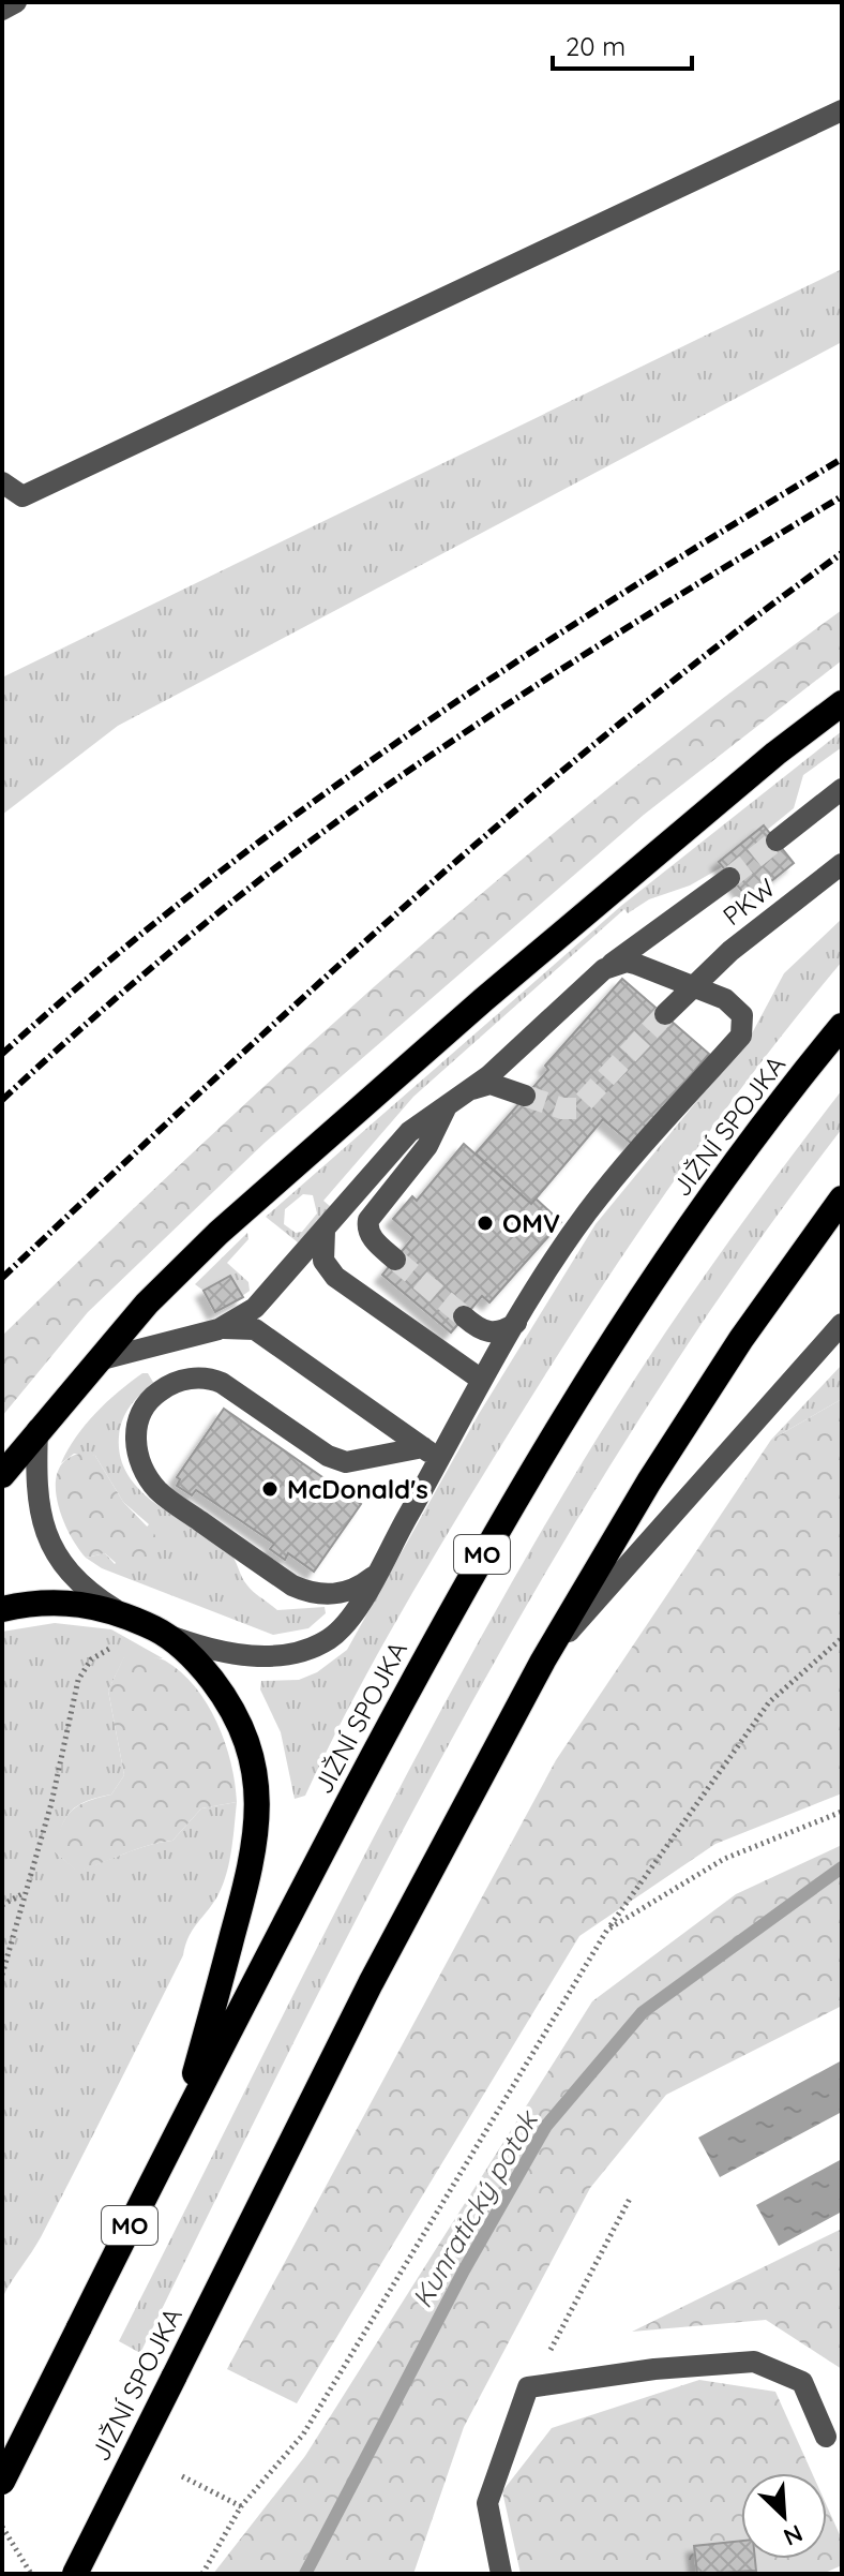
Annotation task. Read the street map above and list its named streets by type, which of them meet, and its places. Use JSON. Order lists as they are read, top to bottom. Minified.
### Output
{"streets":{"highway":["JIŽNÍ SPOJKA","MO"],"lane":["PKW"]},"water":["Kunratický potok"],"places":["OMV","McDonald's"],"scale_bar":"20 m","north":"bottom right"}
